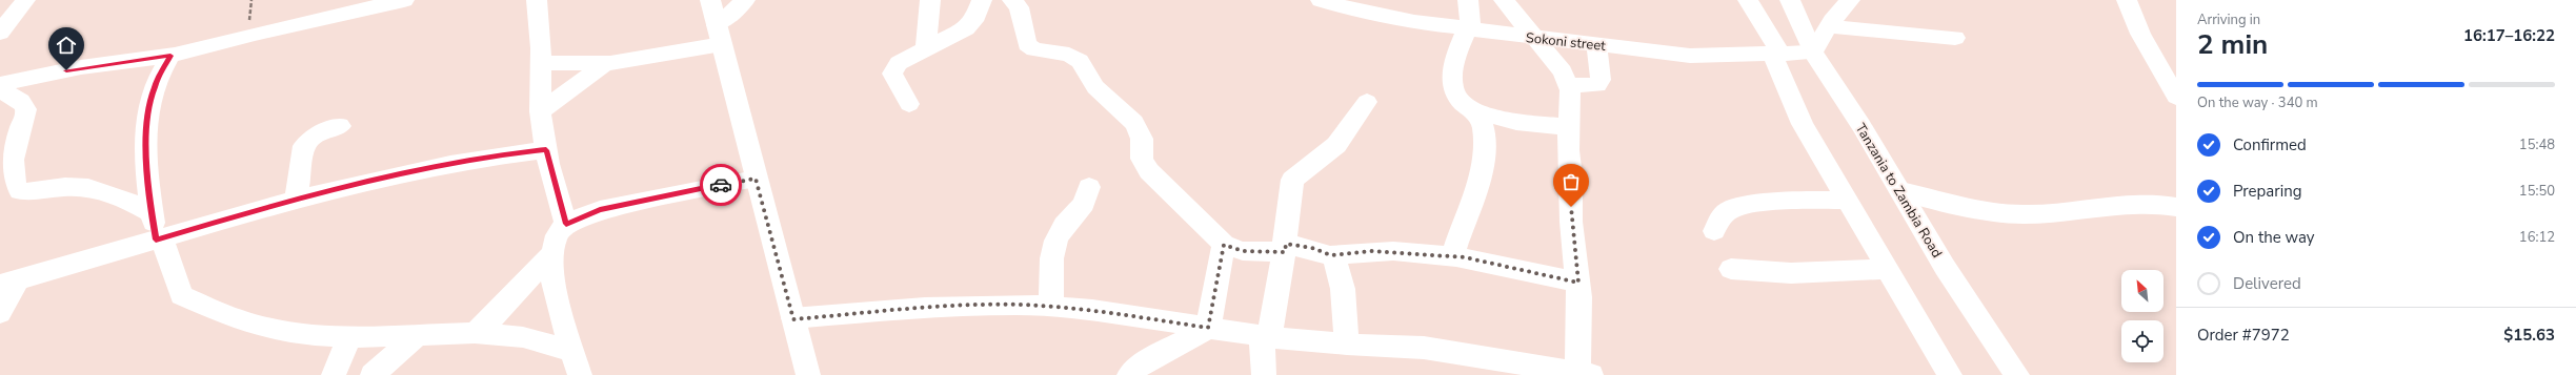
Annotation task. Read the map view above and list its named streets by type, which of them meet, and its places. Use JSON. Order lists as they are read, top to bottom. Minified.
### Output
{"streets":{"main road":["Sokoni street","Tanzania to Zambia Road"]},"crossings":[["Sokoni street","Tanzania to Zambia Road"]],"north":"top left","page":{"heading":["2 min","Arriving in","16:17–16:22"],"panel":["Order #7972","$15.63"],"bar":"On the way · 340 m","list":[["Confirmed","15:48"],["Preparing","15:50"],["On the way","16:12"],"Delivered"]}}
